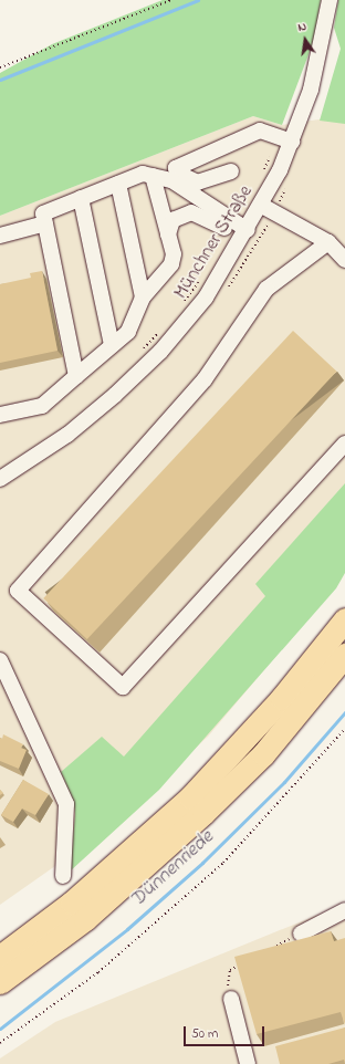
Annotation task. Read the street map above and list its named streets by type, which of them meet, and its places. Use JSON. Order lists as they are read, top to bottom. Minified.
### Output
{"streets":{"street":["Münchner Straße"]},"water":["Dünnenriede"],"scale_bar":"50 m","north":"top"}
